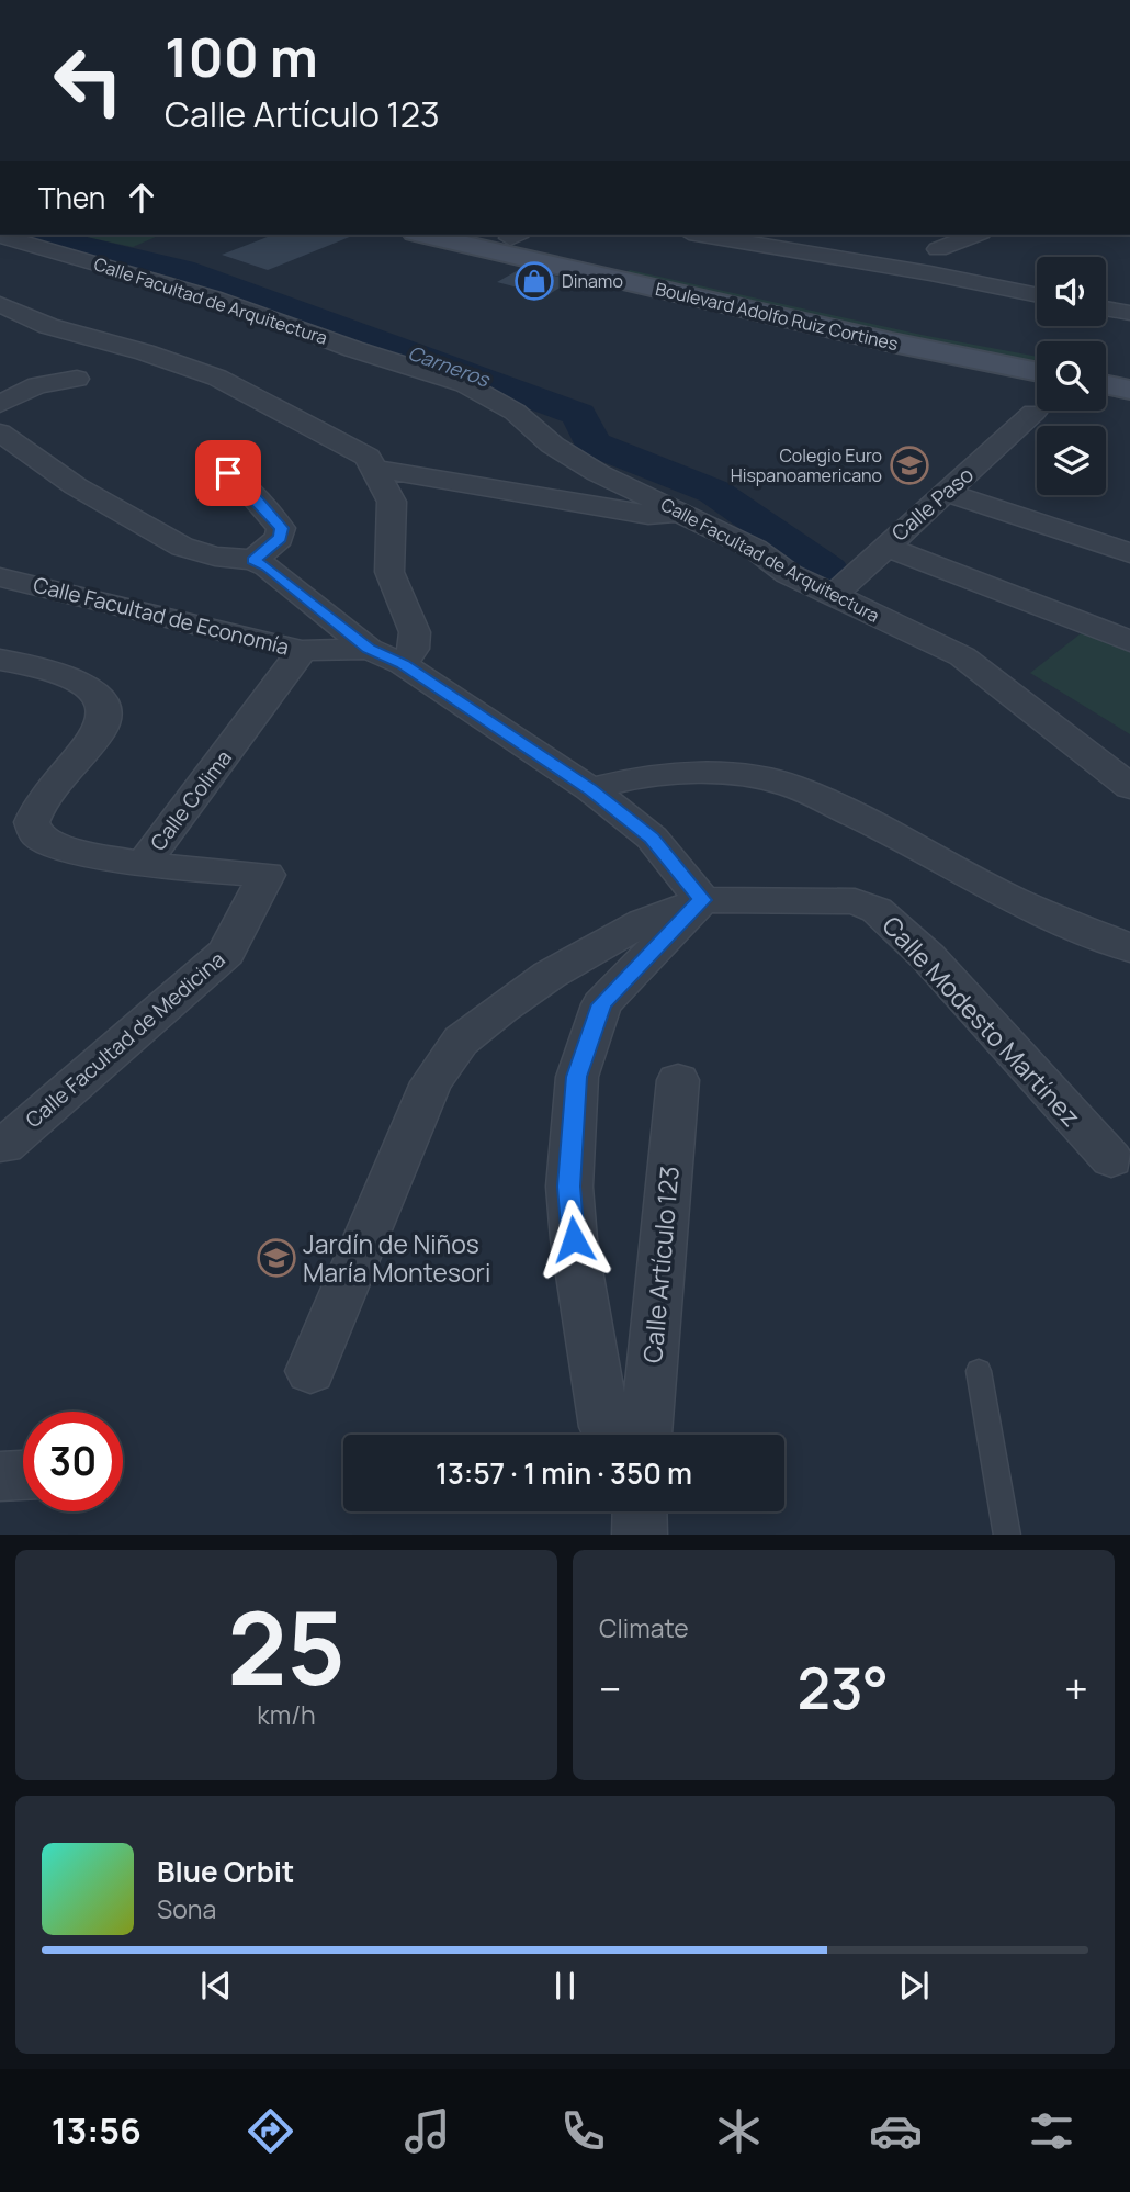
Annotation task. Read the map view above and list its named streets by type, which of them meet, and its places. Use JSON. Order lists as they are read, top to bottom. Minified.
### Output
{"streets":{"main road":["Boulevard Adolfo Ruiz Cortines"],"street":["Calle Facultad de Arquitectura","Calle Paso","Calle Facultad de Economía","Calle Colima","Calle Modesto Martínez","Calle Facultad de Medicina","Calle Artículo 123"]},"crossings":[["Calle Facultad de Arquitectura","Calle Paso"],["Calle Facultad de Economía","Calle Colima"],["Calle Colima","Calle Facultad de Medicina"]],"water":["Carneros"],"places":{"shop":["Dinamo"],"school or university":["Colegio Euro Hispanoamericano","Jardín de Niños María Montesori"]},"page":{"turn":["100 m","Calle Artículo 123"],"then":"Then","limit":"30","trip":"13:57 · 1 min · 350 m","tile":[["25","km/h"],"Climate"],"heat":["−","23°","+"],"song":["Blue Orbit","Sona"],"tabs":"13:56"}}
